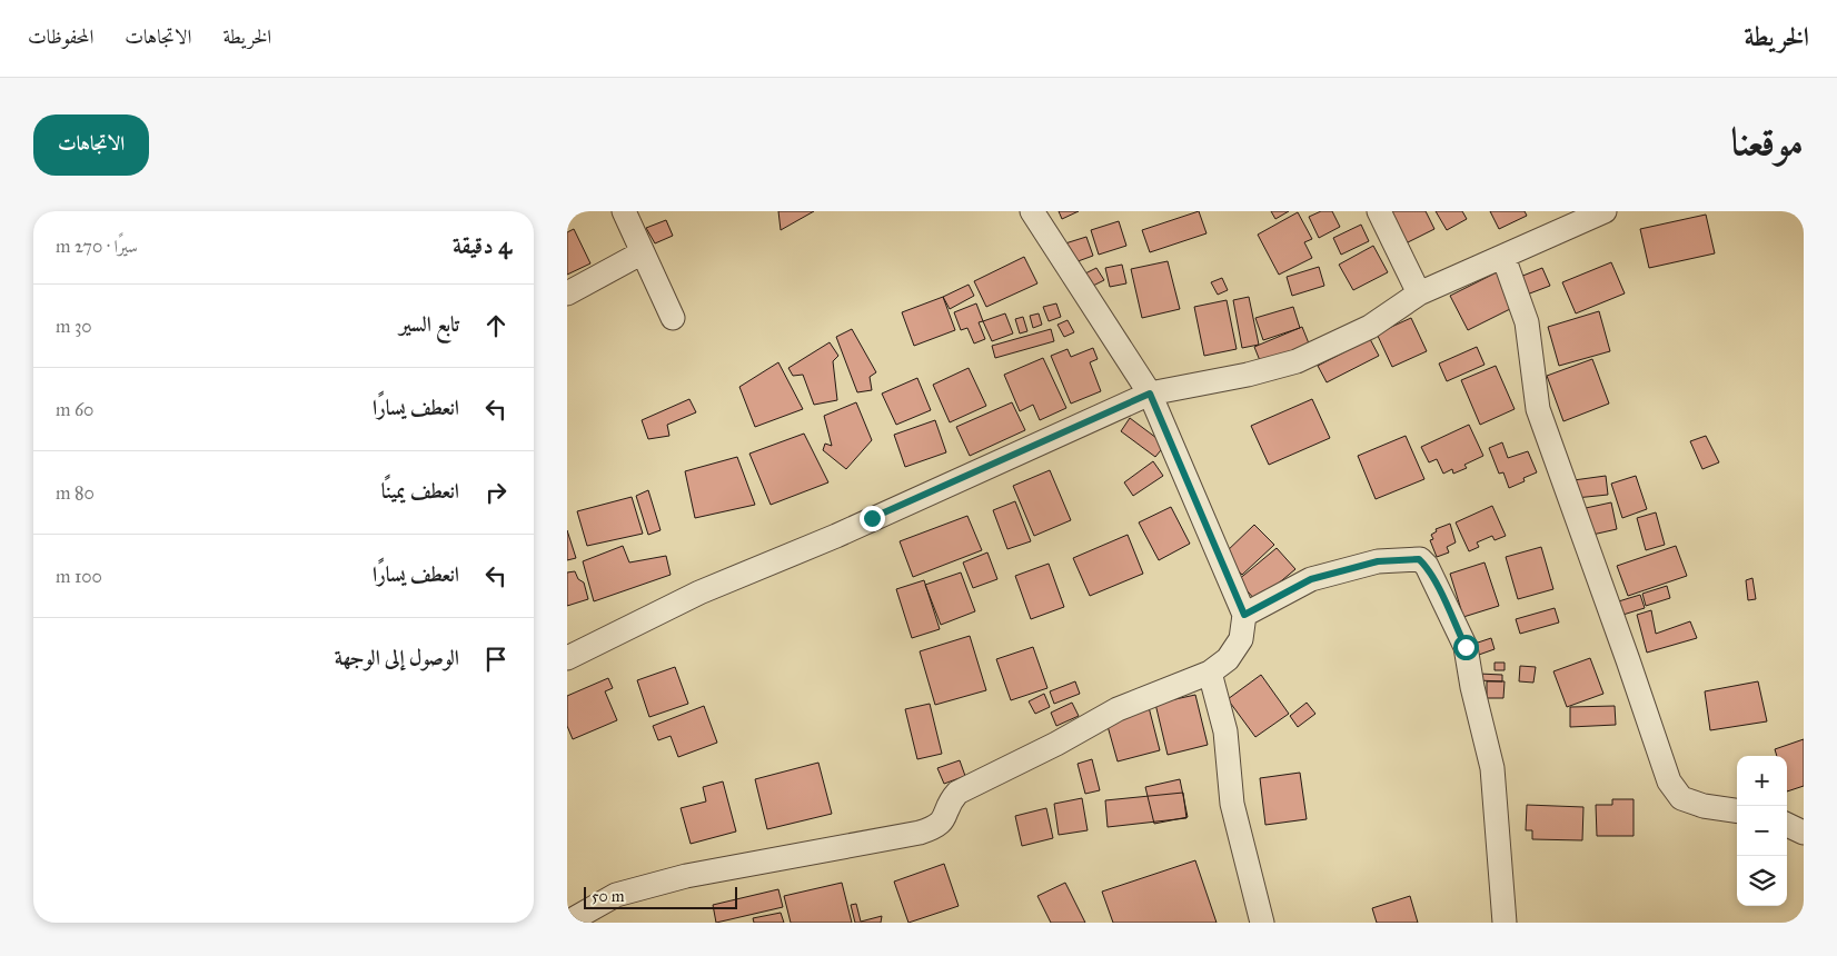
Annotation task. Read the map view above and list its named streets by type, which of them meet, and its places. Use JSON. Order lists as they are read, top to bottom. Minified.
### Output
{"scale_bar":"50 m","page":{"header":"الخريطة","nav":["الخريطة","الاتجاهات","المحفوظات"],"title":"موقعنا","buttons":"الاتجاهات","heading":["4 دقيقة","سيرًا · 270 m"],"list":[["تابع السير","30 m"],["انعطف يسارًا","60 m"],["انعطف يمينًا","80 m"],["انعطف يسارًا","100 m"],"الوصول إلى الوجهة"],"map_buttons":["+","−"],"scale":"50 m"}}
